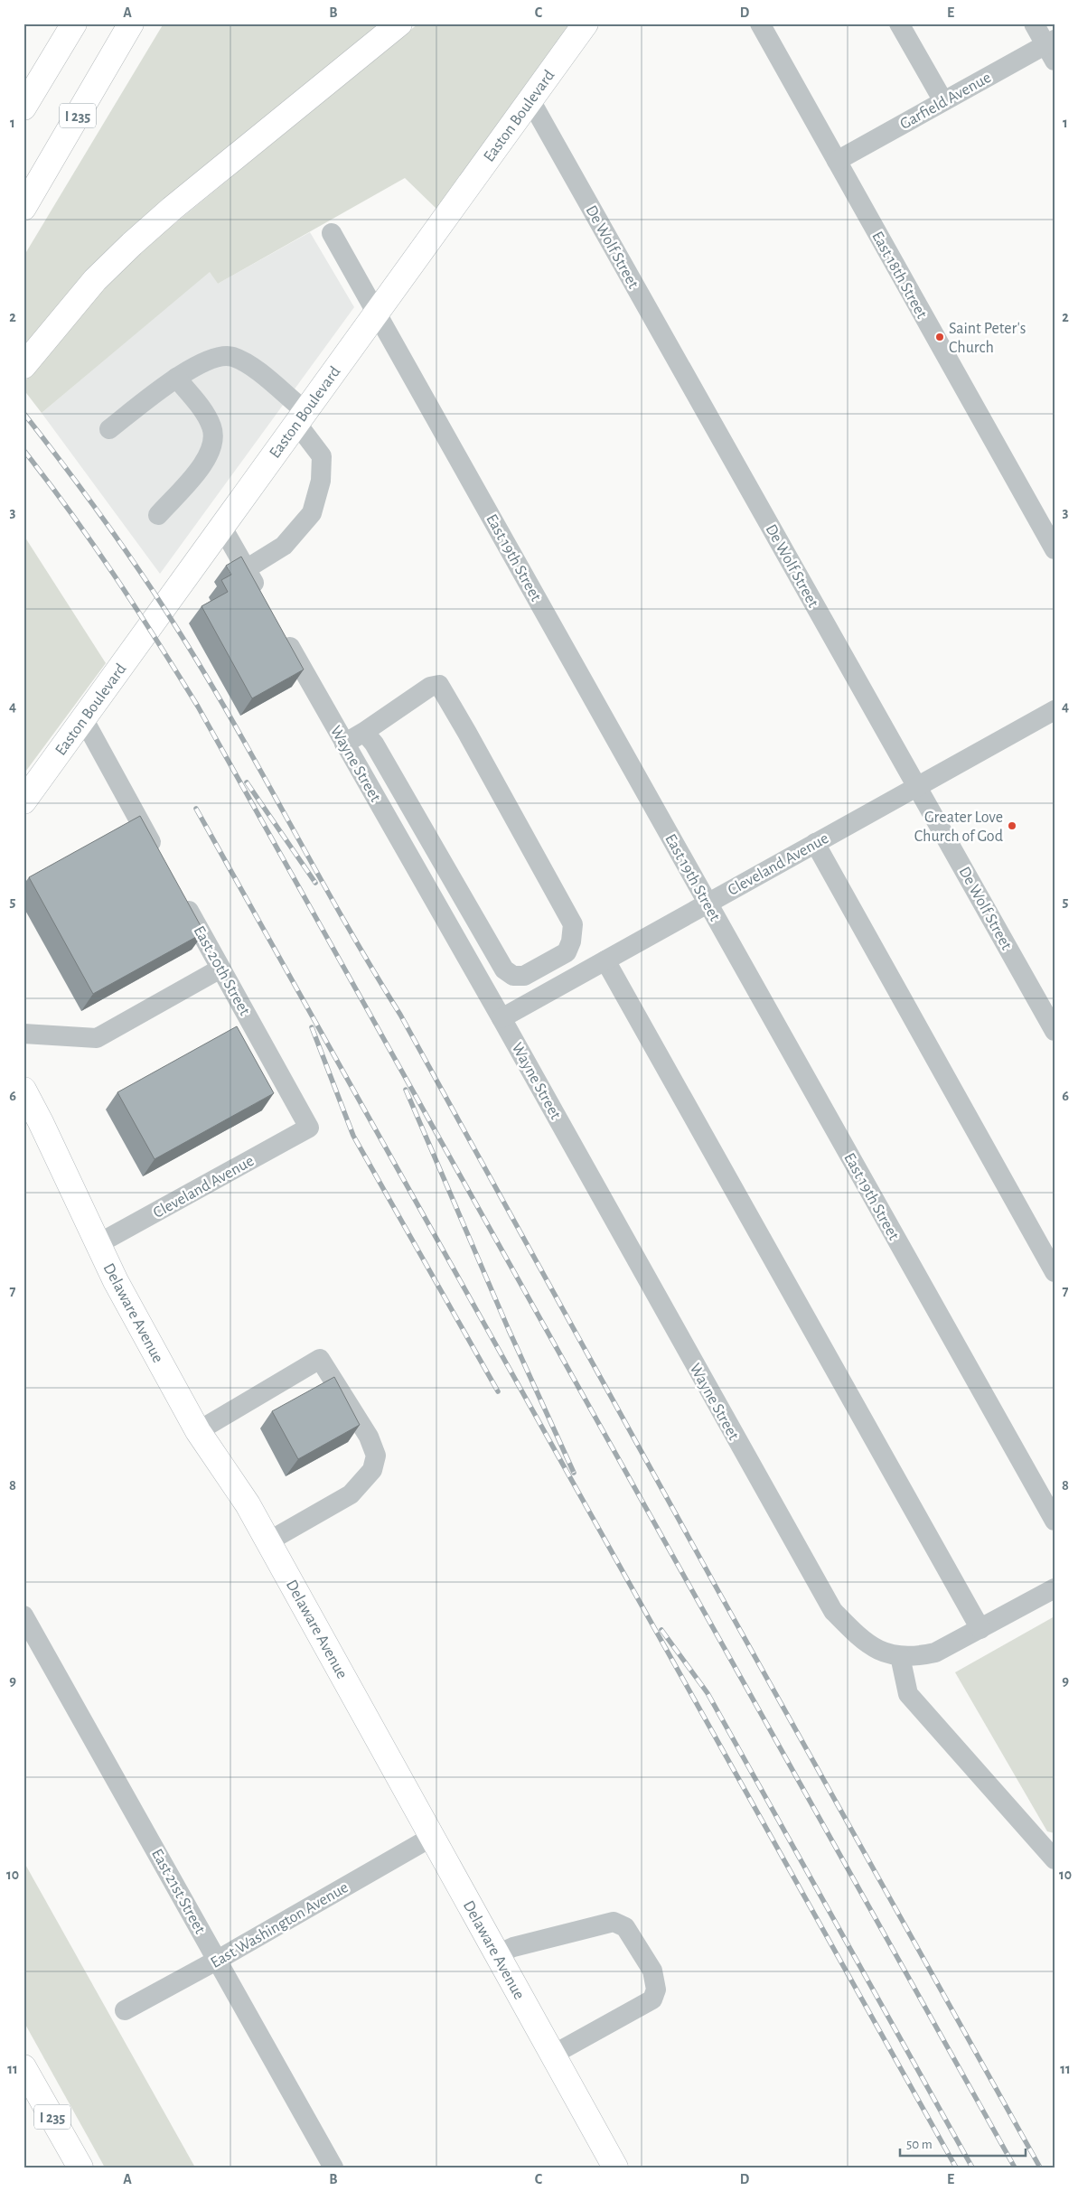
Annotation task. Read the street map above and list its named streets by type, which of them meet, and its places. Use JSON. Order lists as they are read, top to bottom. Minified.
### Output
{"streets":{"main road":["I 235","Easton Boulevard","Delaware Avenue"],"street":["Garfield Avenue","De Wolf Street","East 18th Street","East 19th Street","Wayne Street","Cleveland Avenue","East 20th Street","East 21st Street","East Washington Avenue"]},"crossings":[["Garfield Avenue","East 18th Street"],["Easton Boulevard","De Wolf Street"],["Easton Boulevard","East 19th Street"],["De Wolf Street","Cleveland Avenue"],["East 19th Street","Cleveland Avenue"],["Wayne Street","Cleveland Avenue"],["Cleveland Avenue","East 20th Street"],["Cleveland Avenue","Delaware Avenue"],["Delaware Avenue","East Washington Avenue"],["East 21st Street","East Washington Avenue"]],"places":["Saint Peter's Church","Greater Love Church of God"],"scale_bar":"50 m","grid":{"columns":["A","B","C","D","E"],"rows":["1","2","3","4","5","6","7","8","9","10","11"]}}
